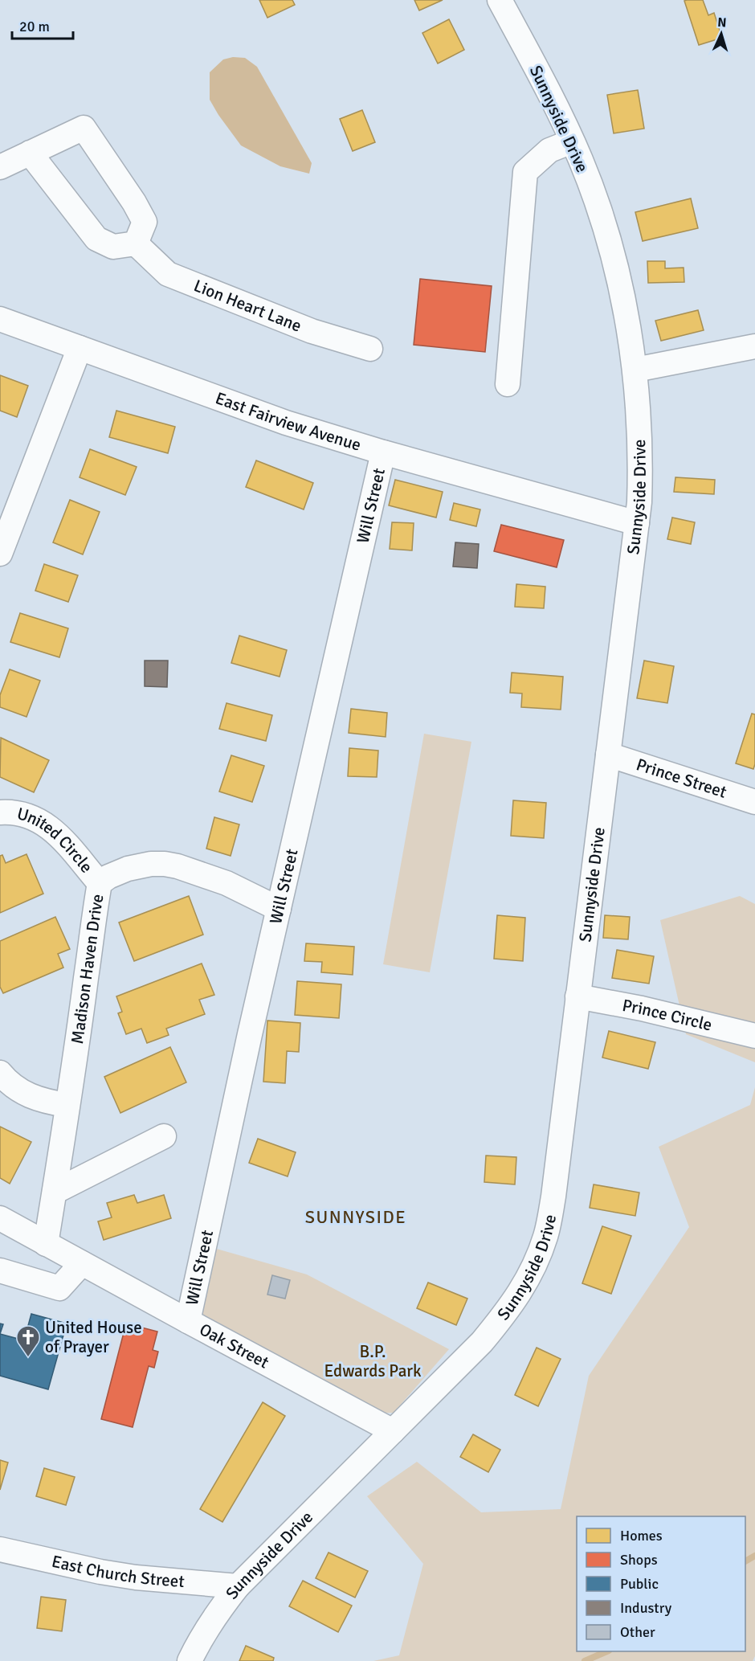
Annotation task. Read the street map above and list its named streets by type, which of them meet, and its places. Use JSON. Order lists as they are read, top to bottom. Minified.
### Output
{"streets":{"street":["Sunnyside Drive","Lion Heart Lane","East Fairview Avenue","Will Street","Prince Street","United Circle","Madison Haven Drive","Prince Circle","Oak Street","East Church Street"]},"crossings":[["Sunnyside Drive","East Fairview Avenue"],["Sunnyside Drive","Prince Street"],["Sunnyside Drive","Prince Circle"],["Sunnyside Drive","Oak Street"],["Sunnyside Drive","East Church Street"],["East Fairview Avenue","Will Street"],["Will Street","Madison Haven Drive"],["Will Street","Oak Street"],["United Circle","Madison Haven Drive"],["Madison Haven Drive","Oak Street"]],"districts":["SUNNYSIDE"],"parks":["B.P. Edwards Park"],"places":{"church":["United House of Prayer"]},"legend":["Homes","Shops","Public","Industry","Other"],"scale_bar":"20 m","north":"top"}
